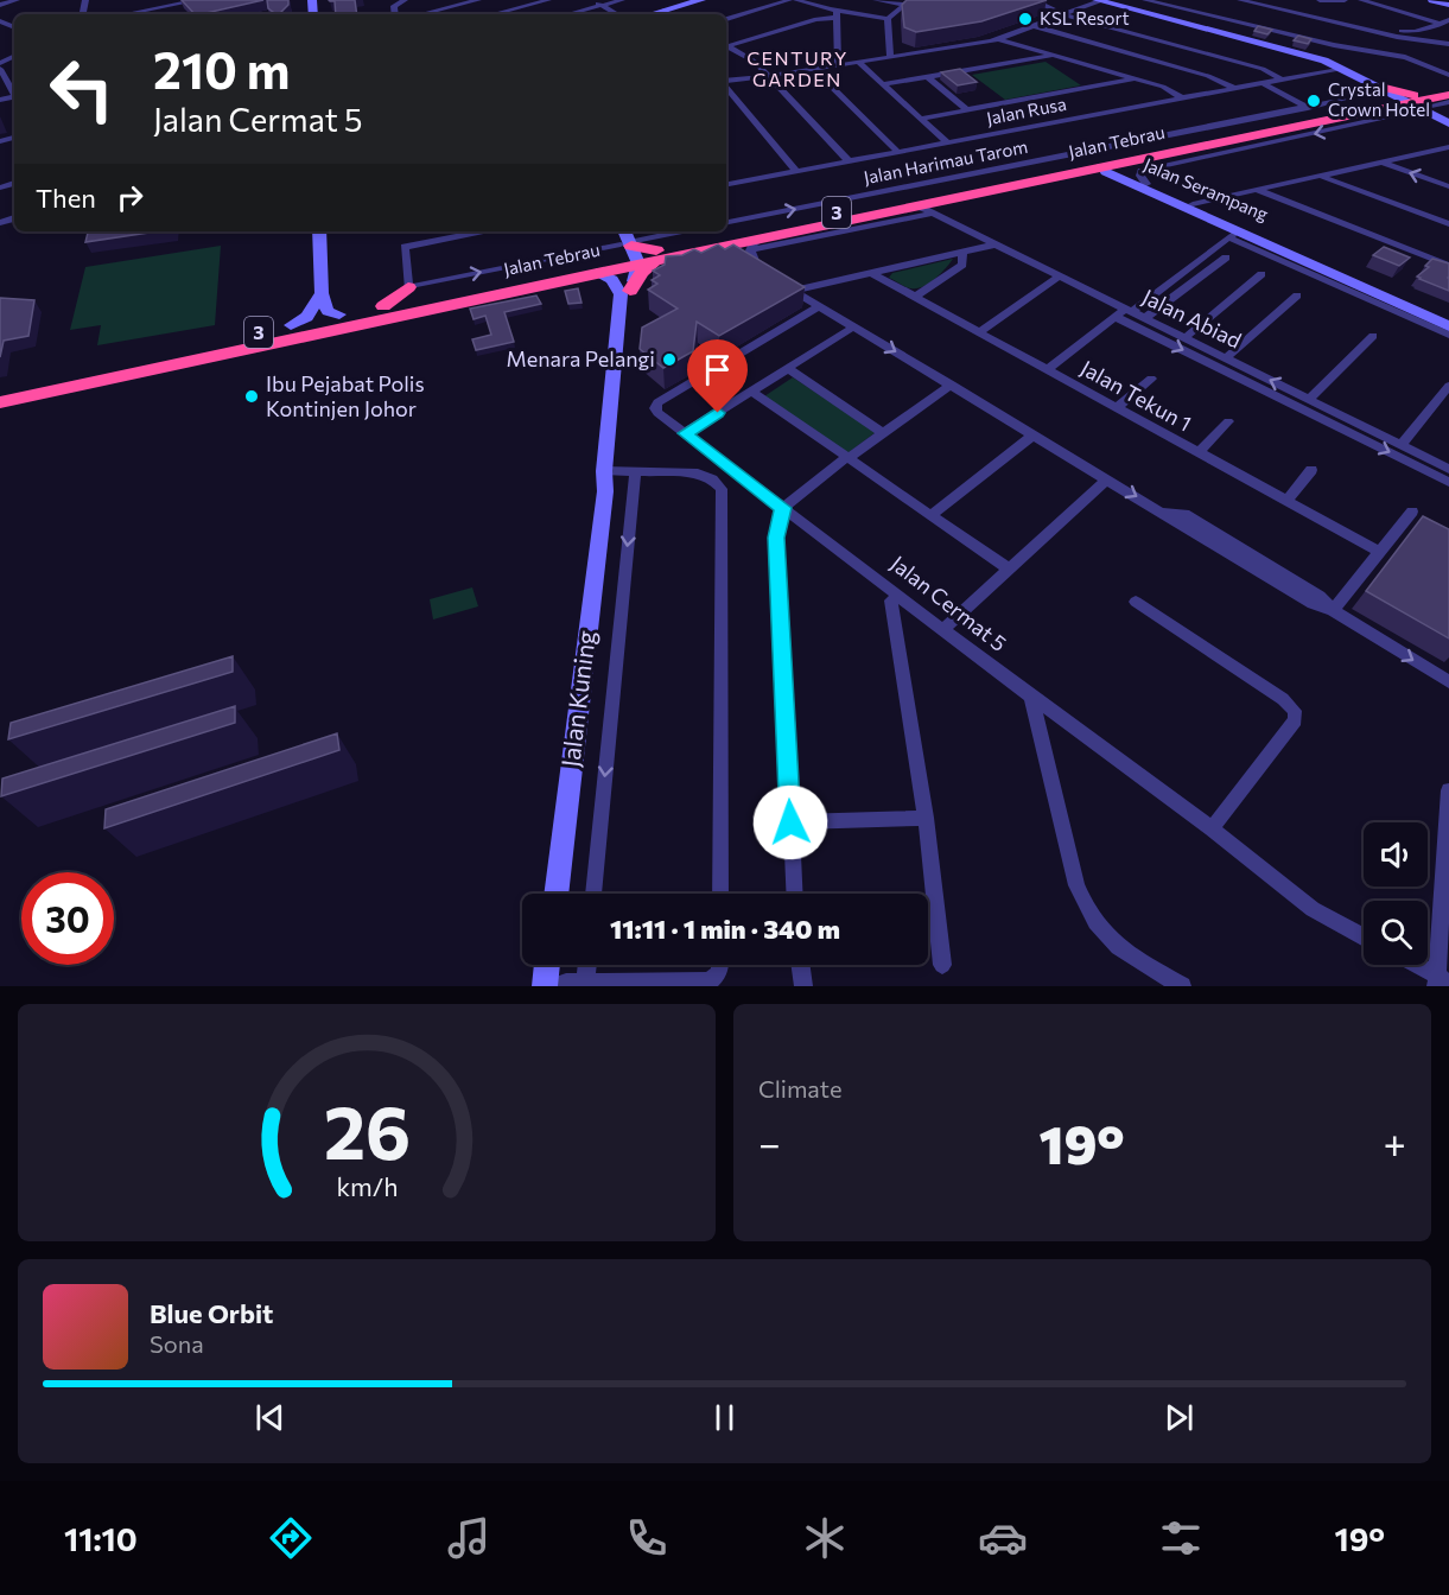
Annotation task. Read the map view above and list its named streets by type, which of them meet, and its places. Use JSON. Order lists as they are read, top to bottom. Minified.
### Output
{"streets":{"highway":["Jalan Tebrau","3"],"street":["Jalan Rusa","Jalan Harimau Tarom","Jalan Serampang","Jalan Abiad","Jalan Tekun 1","Jalan Cermat 5","Jalan Kuning"]},"crossings":[["Jalan Tebrau","Jalan Harimau Tarom"],["Jalan Tebrau","Jalan Serampang"],["Jalan Tebrau","Jalan Abiad"],["Jalan Tebrau","Jalan Kuning"]],"districts":["CENTURY GARDEN"],"places":["KSL Resort","Crystal Crown Hotel","Menara Pelangi","Ibu Pejabat Polis Kontinjen Johor"],"page":{"turn":["210 m","Jalan Cermat 5"],"then":"Then","limit":"30","trip":"11:11 · 1 min · 340 m","tile":"Climate","heat":["−","19°","+"],"song":["Blue Orbit","Sona"],"tabs":["11:10","19°"],"gauge":["26","km/h"]}}
